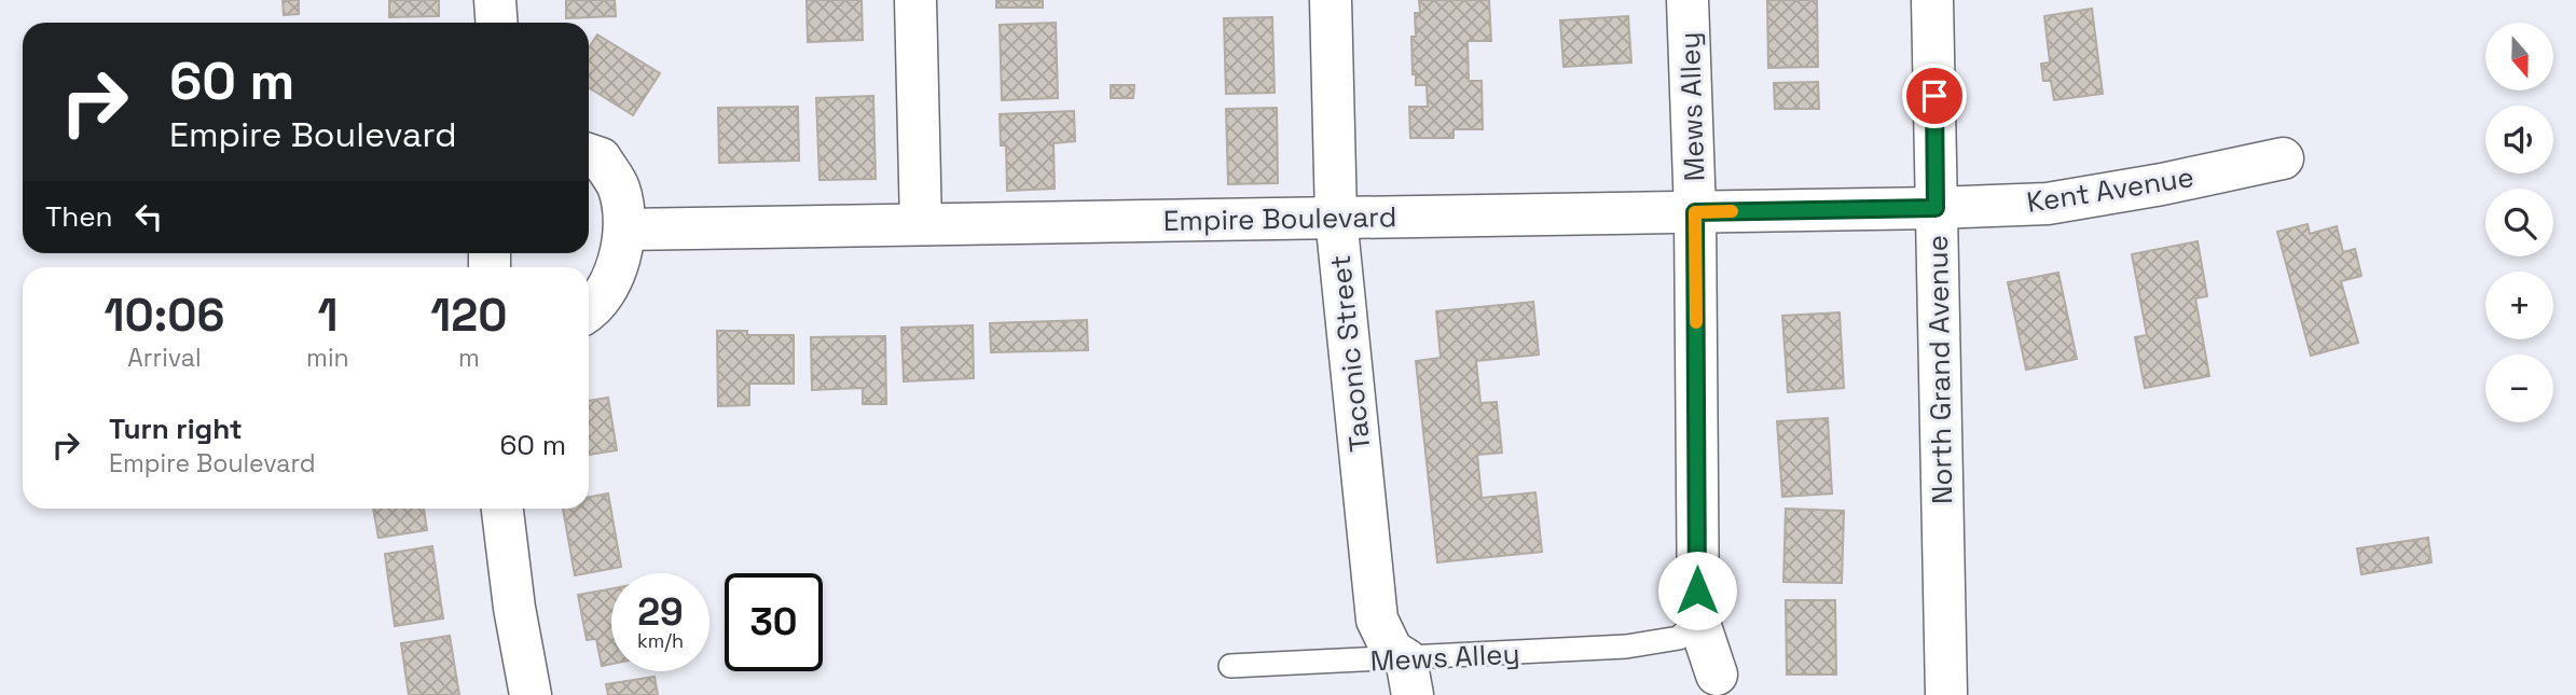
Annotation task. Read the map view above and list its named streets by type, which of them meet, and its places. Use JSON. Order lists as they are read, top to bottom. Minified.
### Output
{"streets":{"street":["Mews Alley","Kent Avenue","Empire Boulevard","Taconic Street","North Grand Avenue"]},"crossings":[["Mews Alley","Empire Boulevard"],["Mews Alley","Taconic Street"],["Kent Avenue","Empire Boulevard"],["Kent Avenue","North Grand Avenue"],["Empire Boulevard","Taconic Street"],["Empire Boulevard","North Grand Avenue"]],"north":"bottom","page":{"map_buttons":["+","−"],"turn":["60 m","Empire Boulevard"],"then":"Then","eta":["10:06","Arrival","1","min","120","m"],"list":[{"name":"Turn right","note":"Empire Boulevard","value":"60 m"}],"speed":"29 km/h","limit":"30"}}
